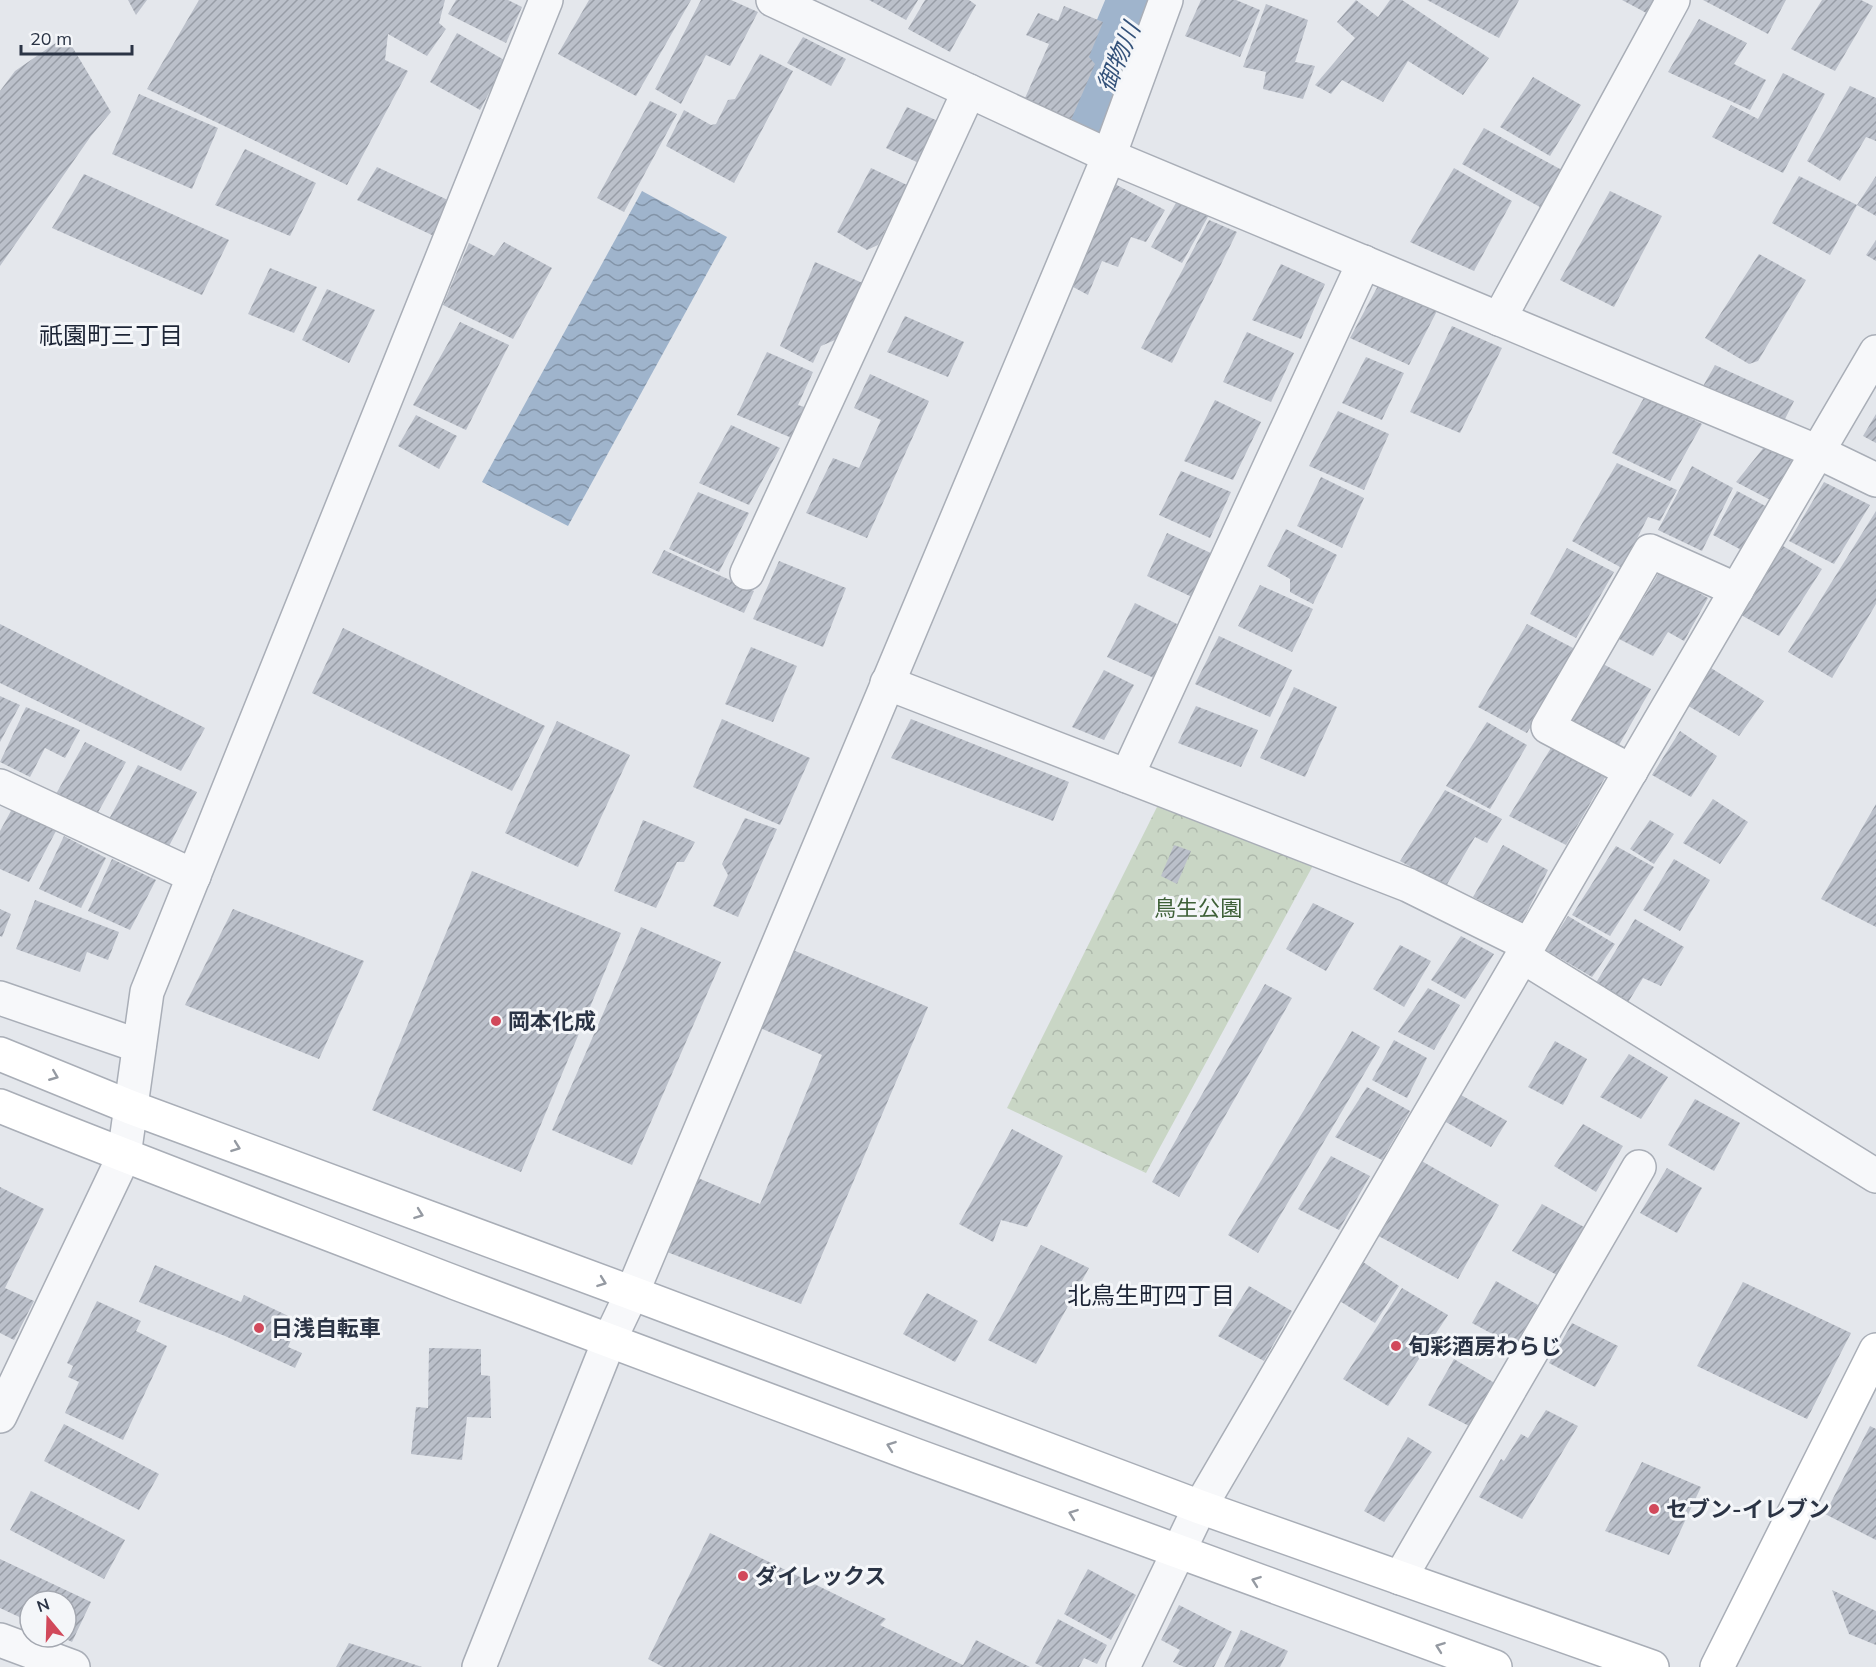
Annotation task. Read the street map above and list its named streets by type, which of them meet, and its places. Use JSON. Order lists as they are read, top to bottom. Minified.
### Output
{"districts":["祇園町三丁目","北鳥生町四丁目"],"water":["御物川"],"parks":["鳥生公園"],"places":["岡本化成","日浅自転車","旬彩酒房わらじ","セブン-イレブン","ダイレックス"],"scale_bar":"20 m","north":"top"}
